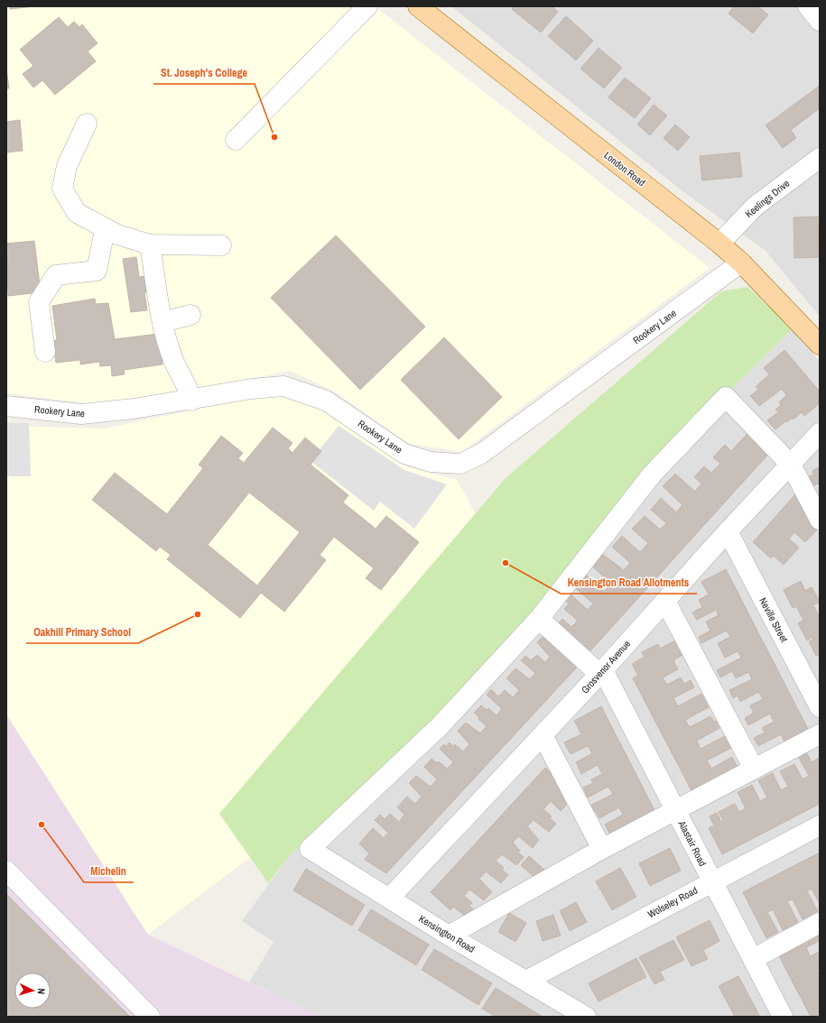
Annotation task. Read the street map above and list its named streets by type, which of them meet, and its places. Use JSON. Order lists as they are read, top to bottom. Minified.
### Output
{"streets":{"main road":["London Road"],"street":["Keelings Drive","Rookery Lane","Neville Street","Grosvenor Avenue","Alastair Road","Wolseley Road","Kensington Road"]},"crossings":[["London Road","Keelings Drive"],["London Road","Rookery Lane"],["Neville Street","Grosvenor Avenue"],["Grosvenor Avenue","Alastair Road"],["Grosvenor Avenue","Kensington Road"],["Alastair Road","Wolseley Road"],["Wolseley Road","Kensington Road"]],"places":["St. Joseph's College","Kensington Road Allotments","Oakhill Primary School","Michelin"],"north":"right"}
